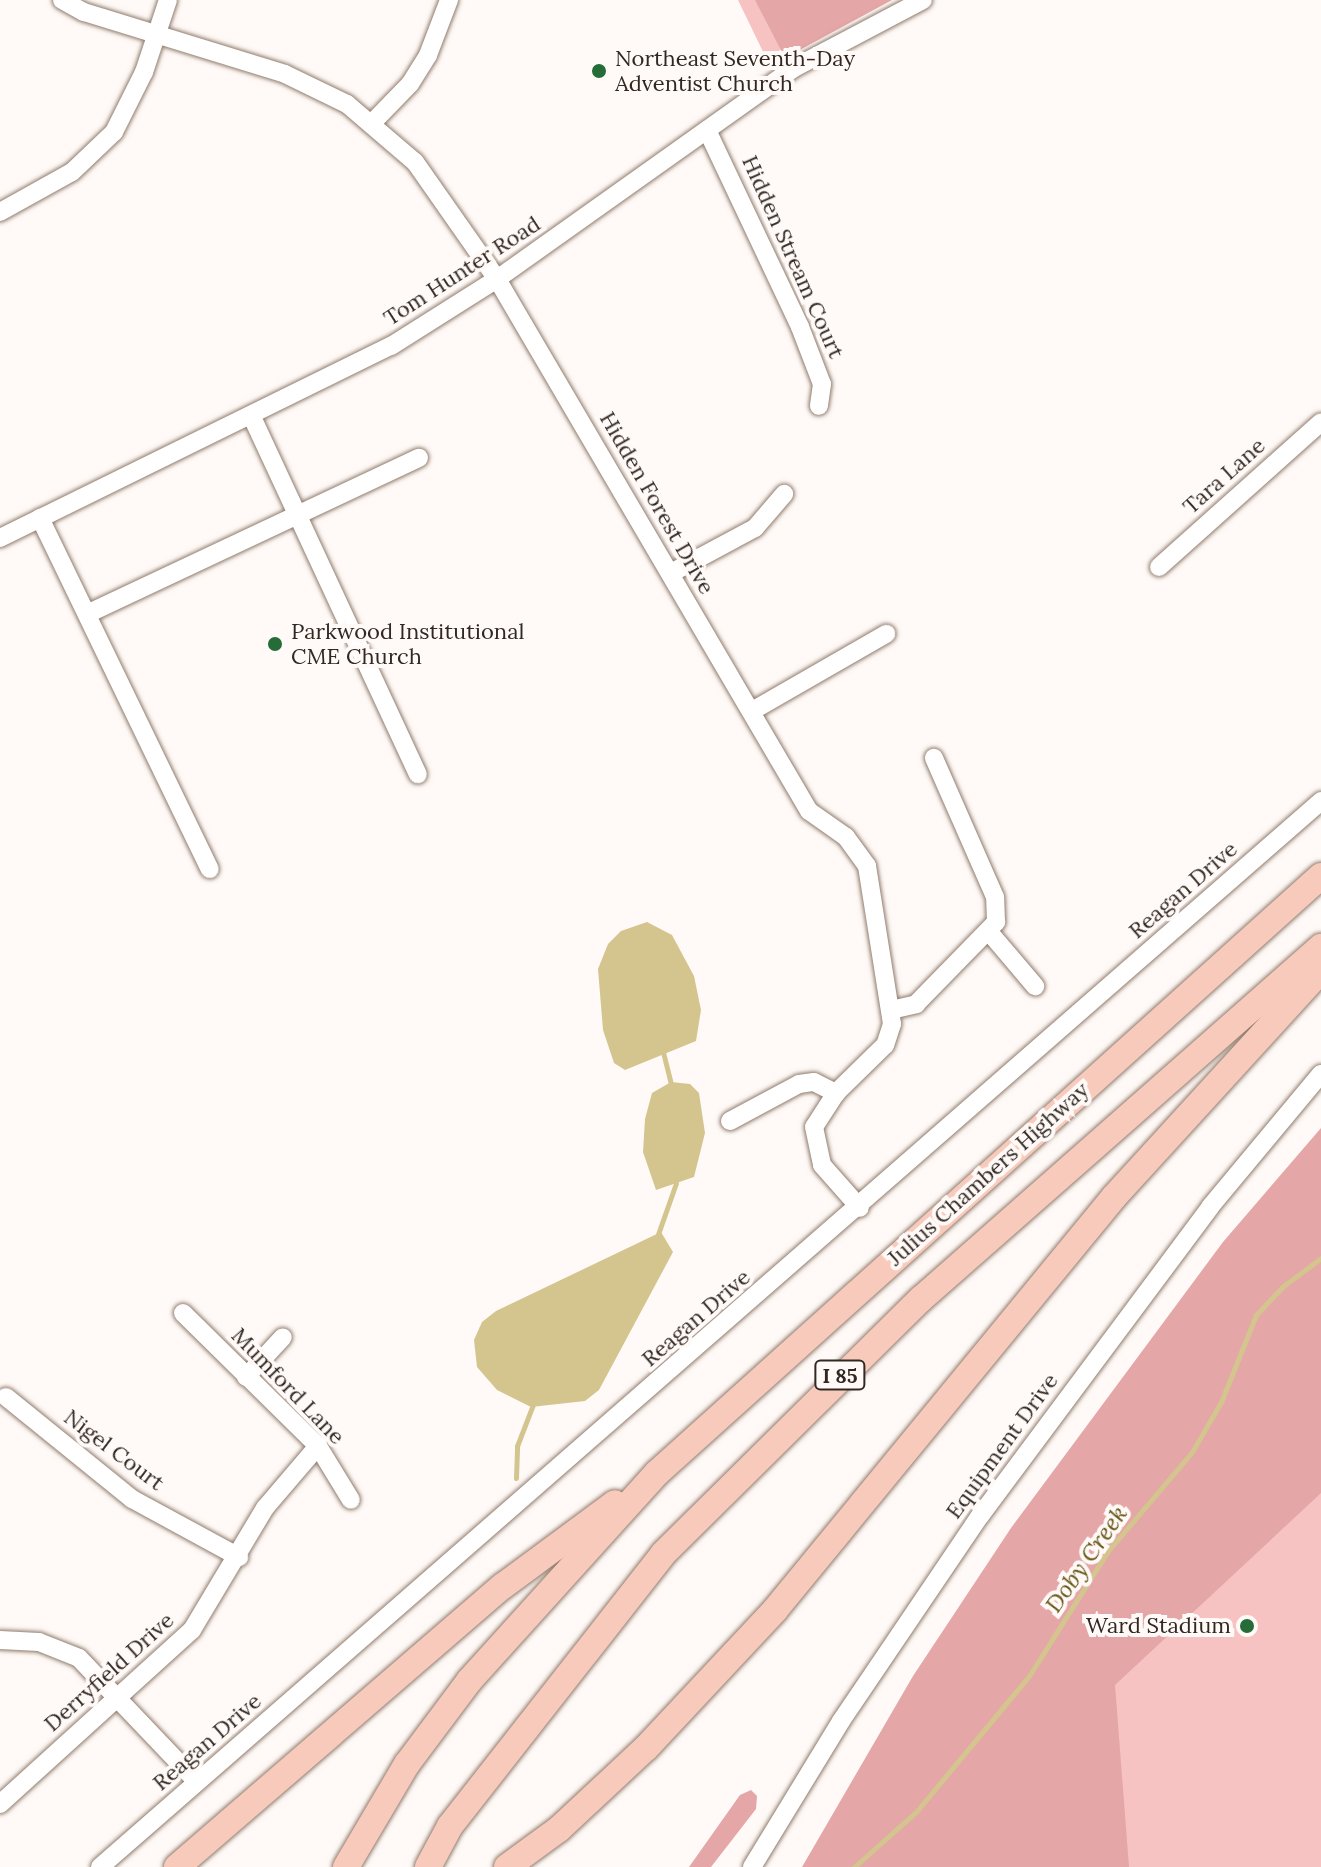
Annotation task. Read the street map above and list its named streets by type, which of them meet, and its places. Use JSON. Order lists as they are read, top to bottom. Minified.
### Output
{"streets":{"highway":["Julius Chambers Highway","I 85"],"street":["Hidden Stream Court","Tom Hunter Road","Tara Lane","Hidden Forest Drive","Reagan Drive","Mumford Lane","Equipment Drive","Nigel Court","Derryfield Drive"]},"crossings":[["Hidden Stream Court","Tom Hunter Road"],["Tom Hunter Road","Hidden Forest Drive"],["Hidden Forest Drive","Reagan Drive"],["Julius Chambers Highway","I 85"],["Mumford Lane","Derryfield Drive"],["Nigel Court","Derryfield Drive"]],"water":["Doby Creek"],"places":["Northeast Seventh-Day Adventist Church","Parkwood Institutional CME Church","Ward Stadium"]}
